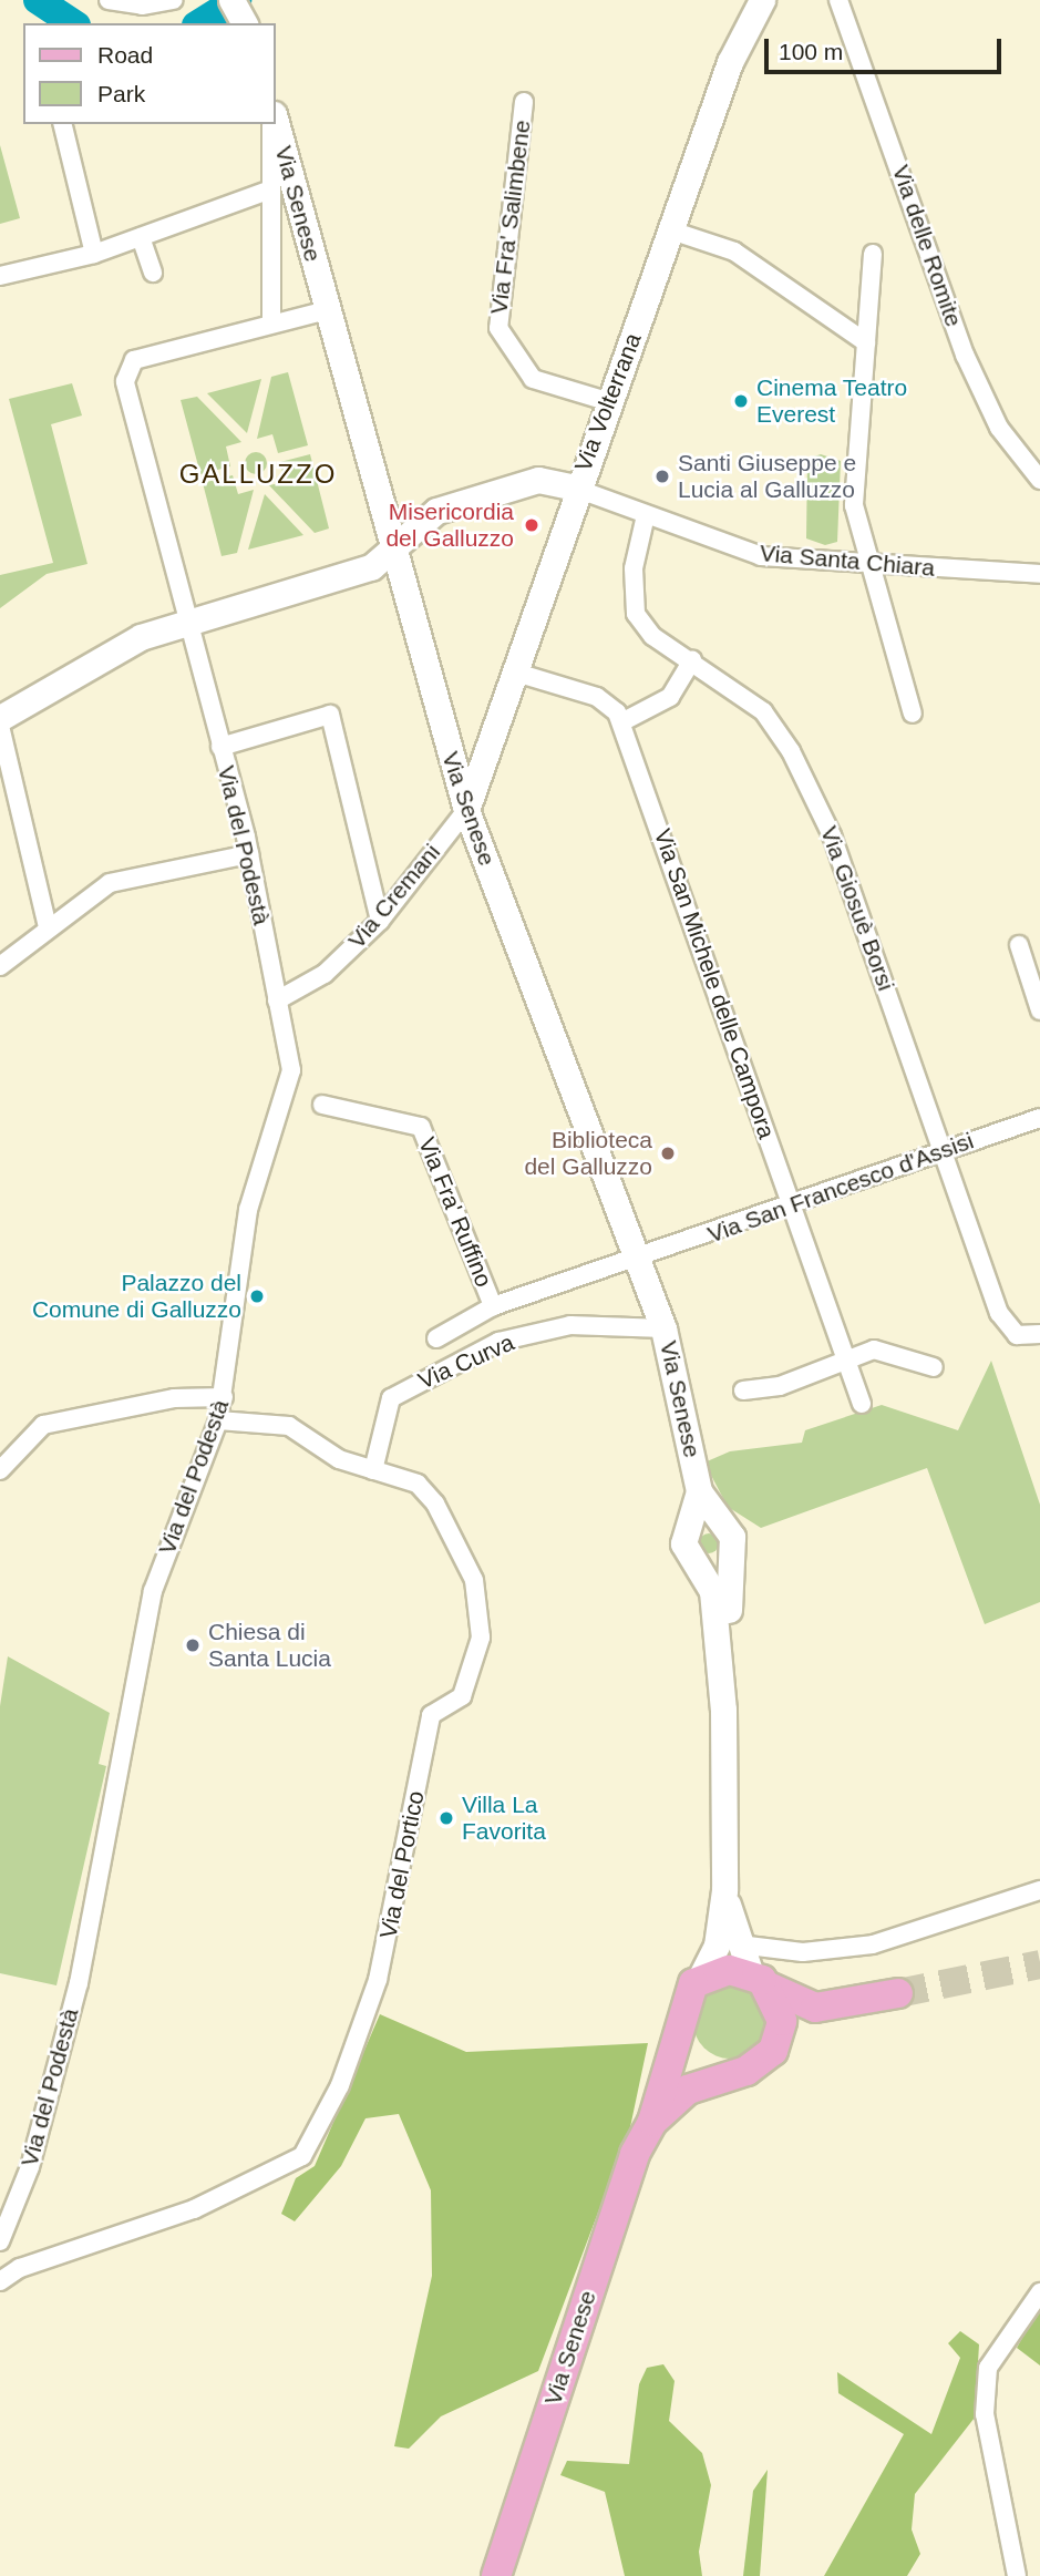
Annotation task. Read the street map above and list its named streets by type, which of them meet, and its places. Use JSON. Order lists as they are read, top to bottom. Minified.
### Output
{"streets":{"main road":["Via Senese","Via Volterrana"],"street":["Via Fra' Salimbene","Via delle Romite","Via Santa Chiara","Via del Podestà","Via Cremani","Via Giosuè Borsi","Via San Michele delle Campora","Via San Francesco d'Assisi","Via Fra' Ruffino","Via Curva","Via del Portico"]},"crossings":[["Via Senese","Via Volterrana"],["Via Senese","Via Cremani"],["Via Senese","Via San Francesco d'Assisi"],["Via Senese","Via Fra' Ruffino"],["Via Senese","Via Curva"],["Via Fra' Salimbene","Via Volterrana"],["Via Volterrana","Via Santa Chiara"],["Via Volterrana","Via Cremani"],["Via Volterrana","Via San Michele delle Campora"],["Via Santa Chiara","Via Giosuè Borsi"],["Via del Podestà","Via Cremani"],["Via del Podestà","Via del Portico"],["Via Giosuè Borsi","Via San Francesco d'Assisi"],["Via San Michele delle Campora","Via San Francesco d'Assisi"],["Via San Francesco d'Assisi","Via Fra' Ruffino"],["Via Curva","Via del Portico"]],"districts":["GALLUZZO"],"places":["Cinema Teatro Everest","Santi Giuseppe e Lucia al Galluzzo","Misericordia del Galluzzo","Biblioteca del Galluzzo","Palazzo del Comune di Galluzzo","Chiesa di Santa Lucia","Villa La Favorita"],"legend":["Road","Park"],"scale_bar":"100 m"}
